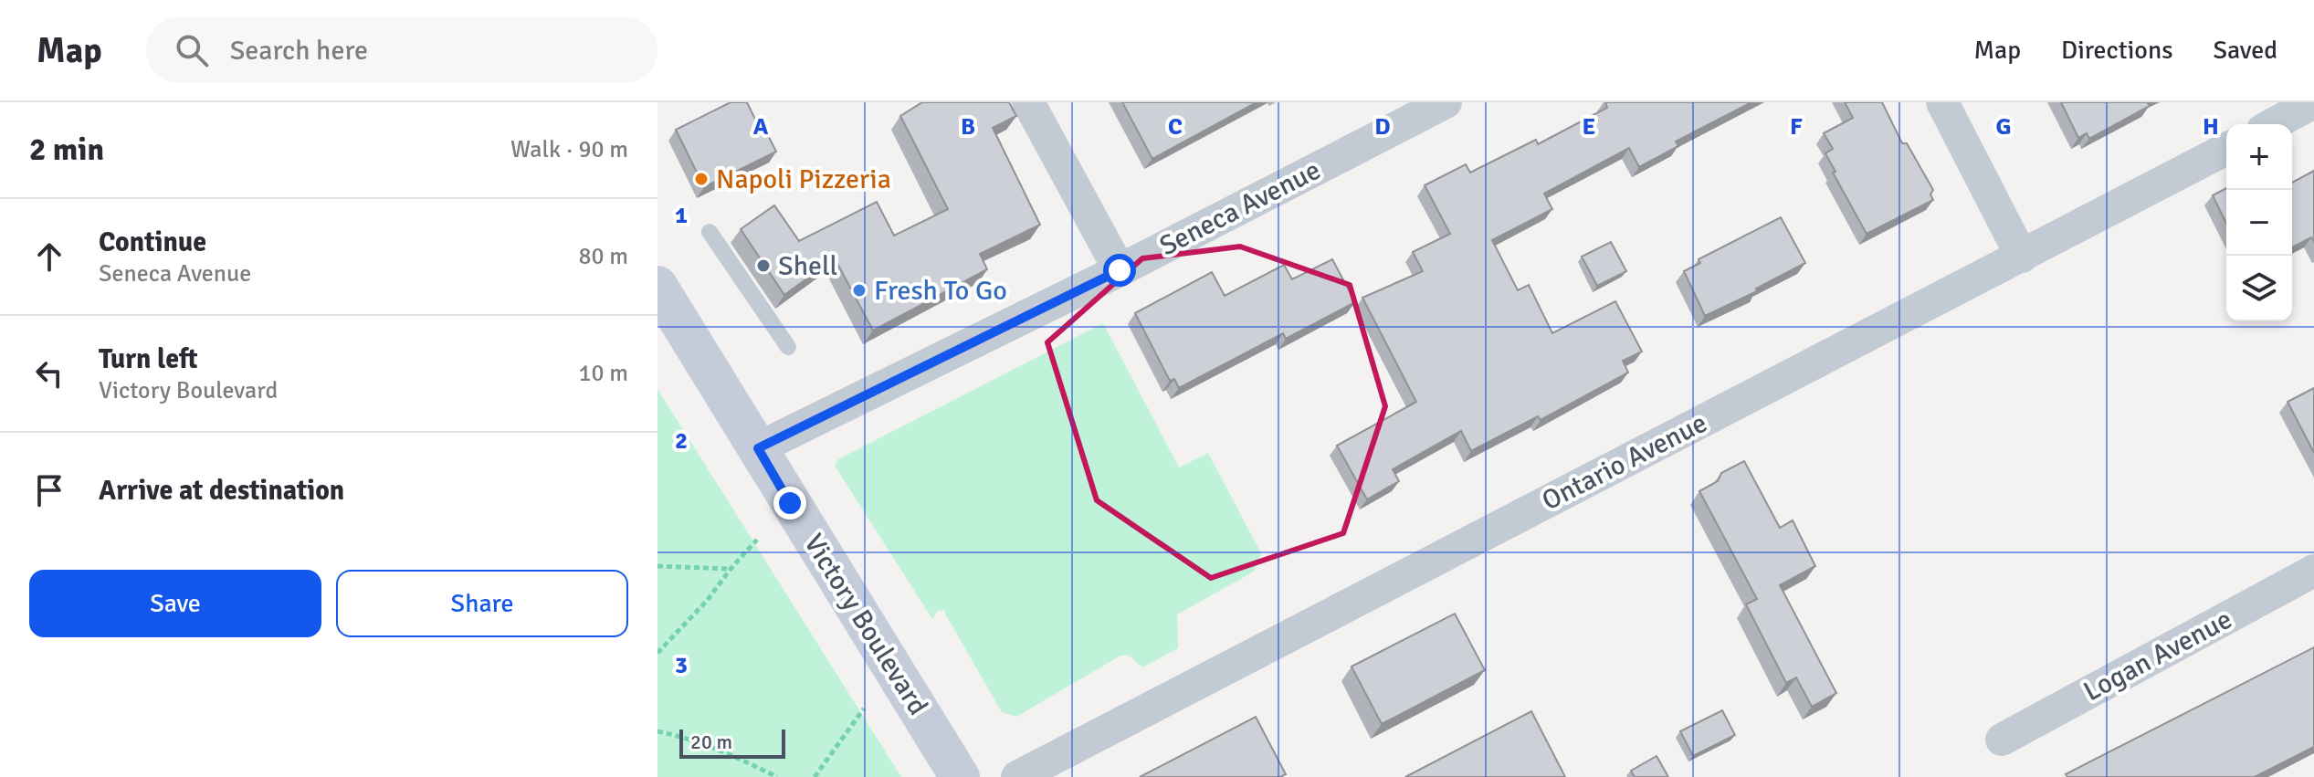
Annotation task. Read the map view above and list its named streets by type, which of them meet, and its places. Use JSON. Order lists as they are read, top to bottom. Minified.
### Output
{"streets":{"main road":["Victory Boulevard"],"street":["Seneca Avenue","Ontario Avenue","Logan Avenue"]},"crossings":[["Seneca Avenue","Victory Boulevard"]],"places":["Napoli Pizzeria","Shell","Fresh To Go"],"scale_bar":"20 m","page":{"header":"Map","search":"Search here","nav":["Map","Directions","Saved"],"heading":["2 min","Walk · 90 m"],"map_buttons":["+","−"],"list":[["Continue","Seneca Avenue","80 m"],["Turn left","Victory Boulevard","10 m"],"Arrive at destination"],"buttons":["Save","Share"],"scale":"20 m"},"grid":{"columns":["A","B","C","D","E","F","G","H"],"rows":["1","2","3"]}}
